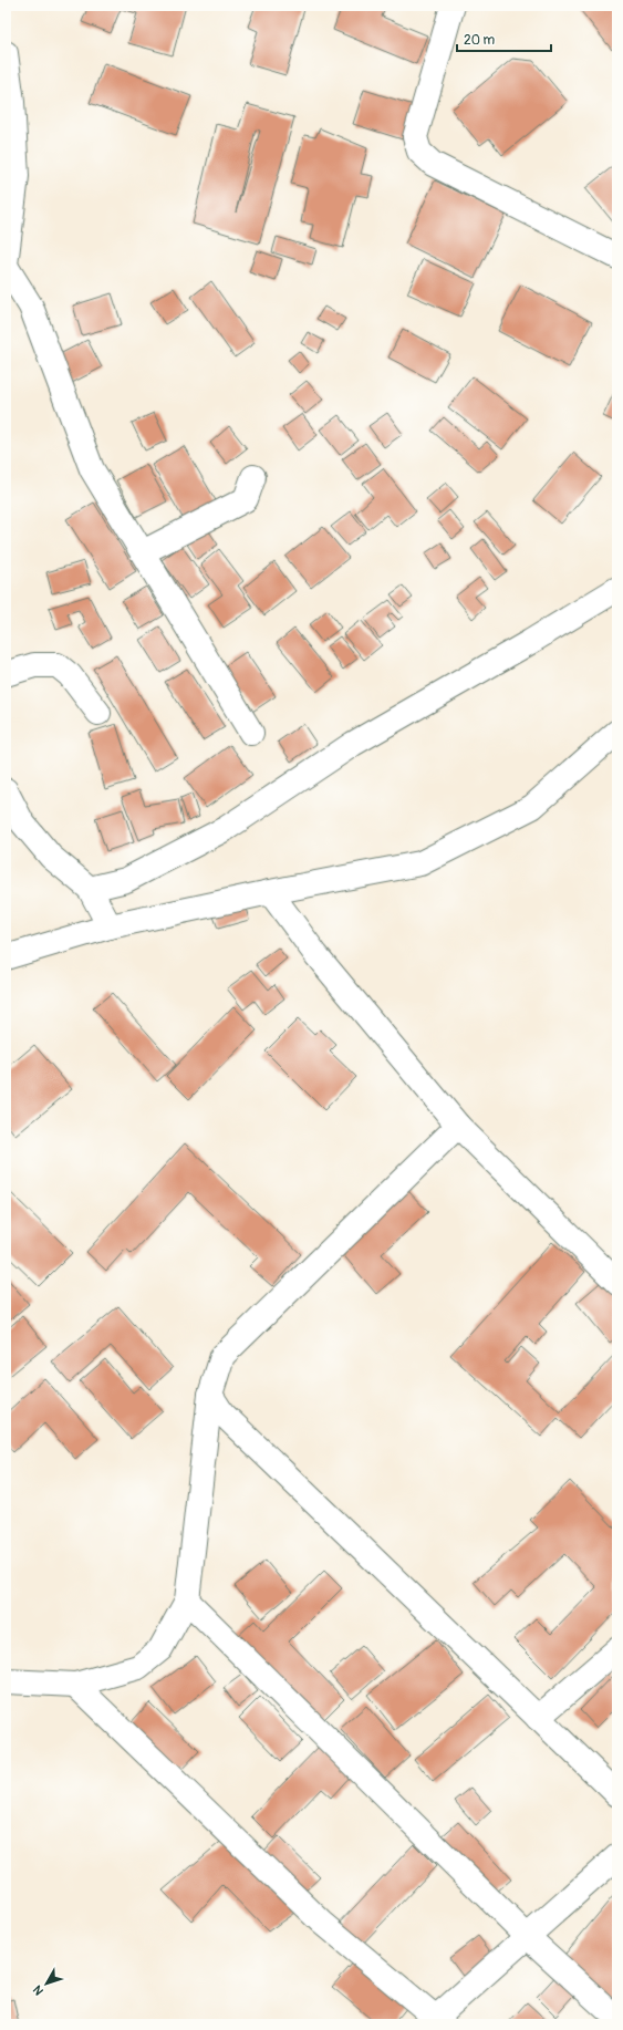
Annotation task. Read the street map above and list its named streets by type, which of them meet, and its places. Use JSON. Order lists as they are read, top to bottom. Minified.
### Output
{"scale_bar":"20 m","north":"bottom left"}
